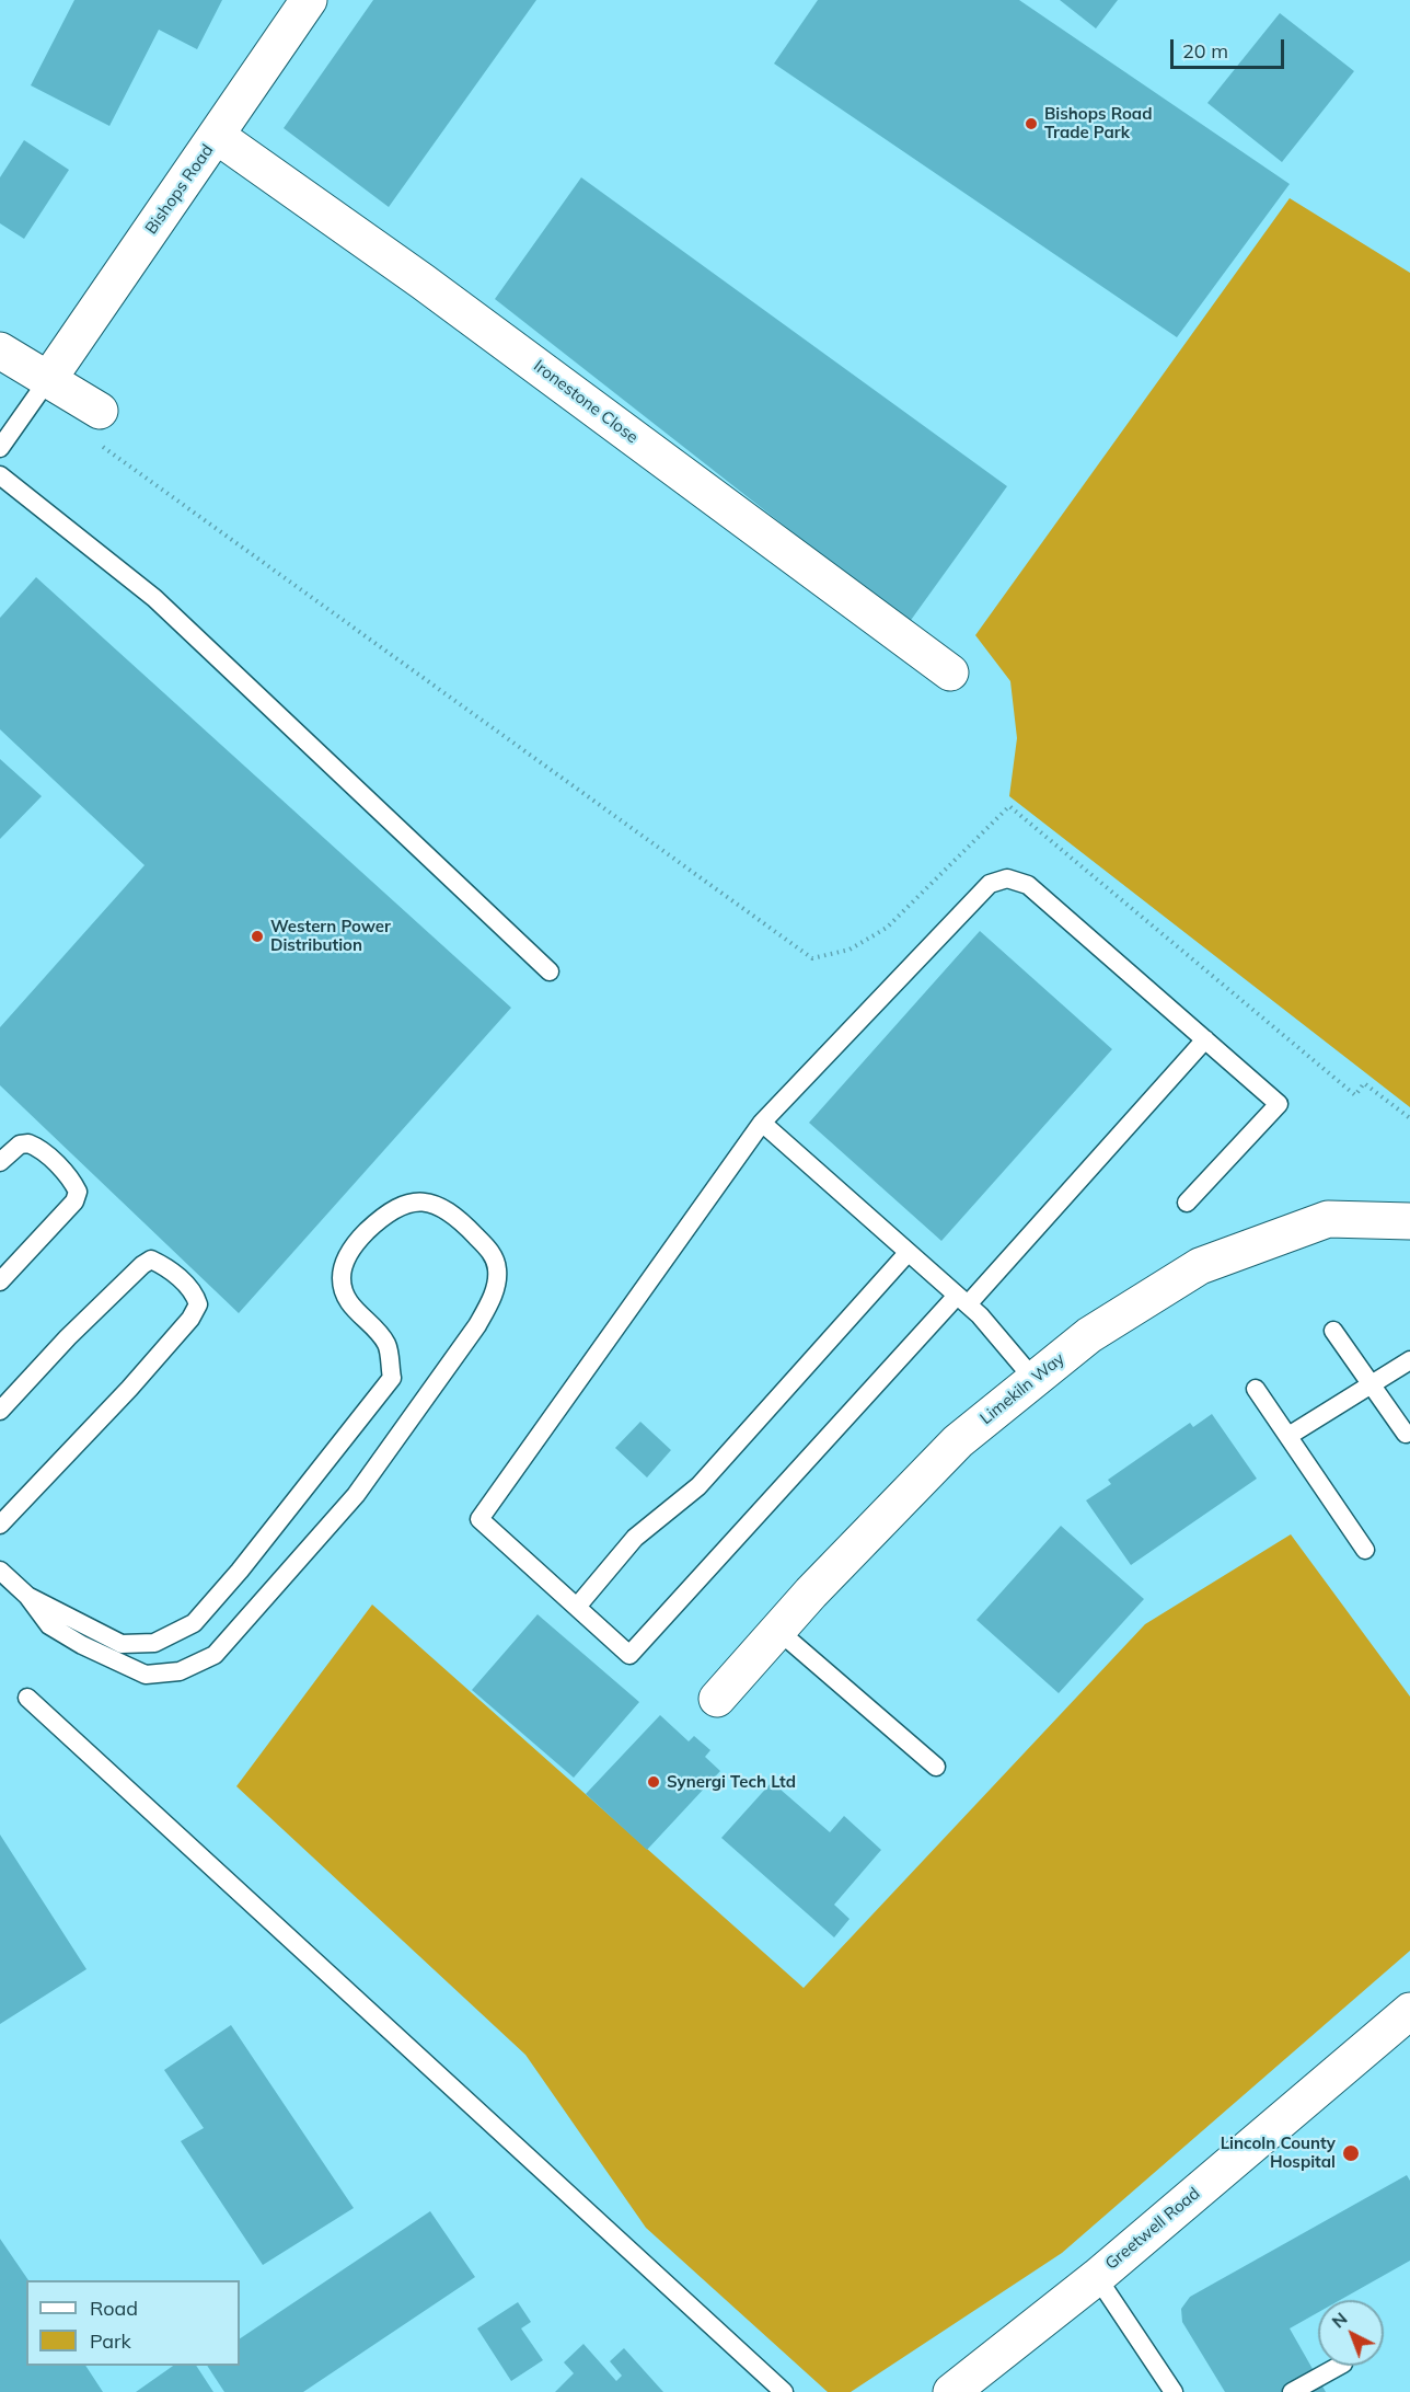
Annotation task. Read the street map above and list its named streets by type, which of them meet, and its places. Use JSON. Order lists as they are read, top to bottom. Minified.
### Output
{"streets":{"street":["Bishops Road","Ironestone Close","Limekiln Way","Greetwell Road"]},"crossings":[["Bishops Road","Ironestone Close"]],"places":["Bishops Road Trade Park","Western Power Distribution","Synergi Tech Ltd","Lincoln County Hospital"],"legend":["Road","Park"],"scale_bar":"20 m","north":"top left"}
